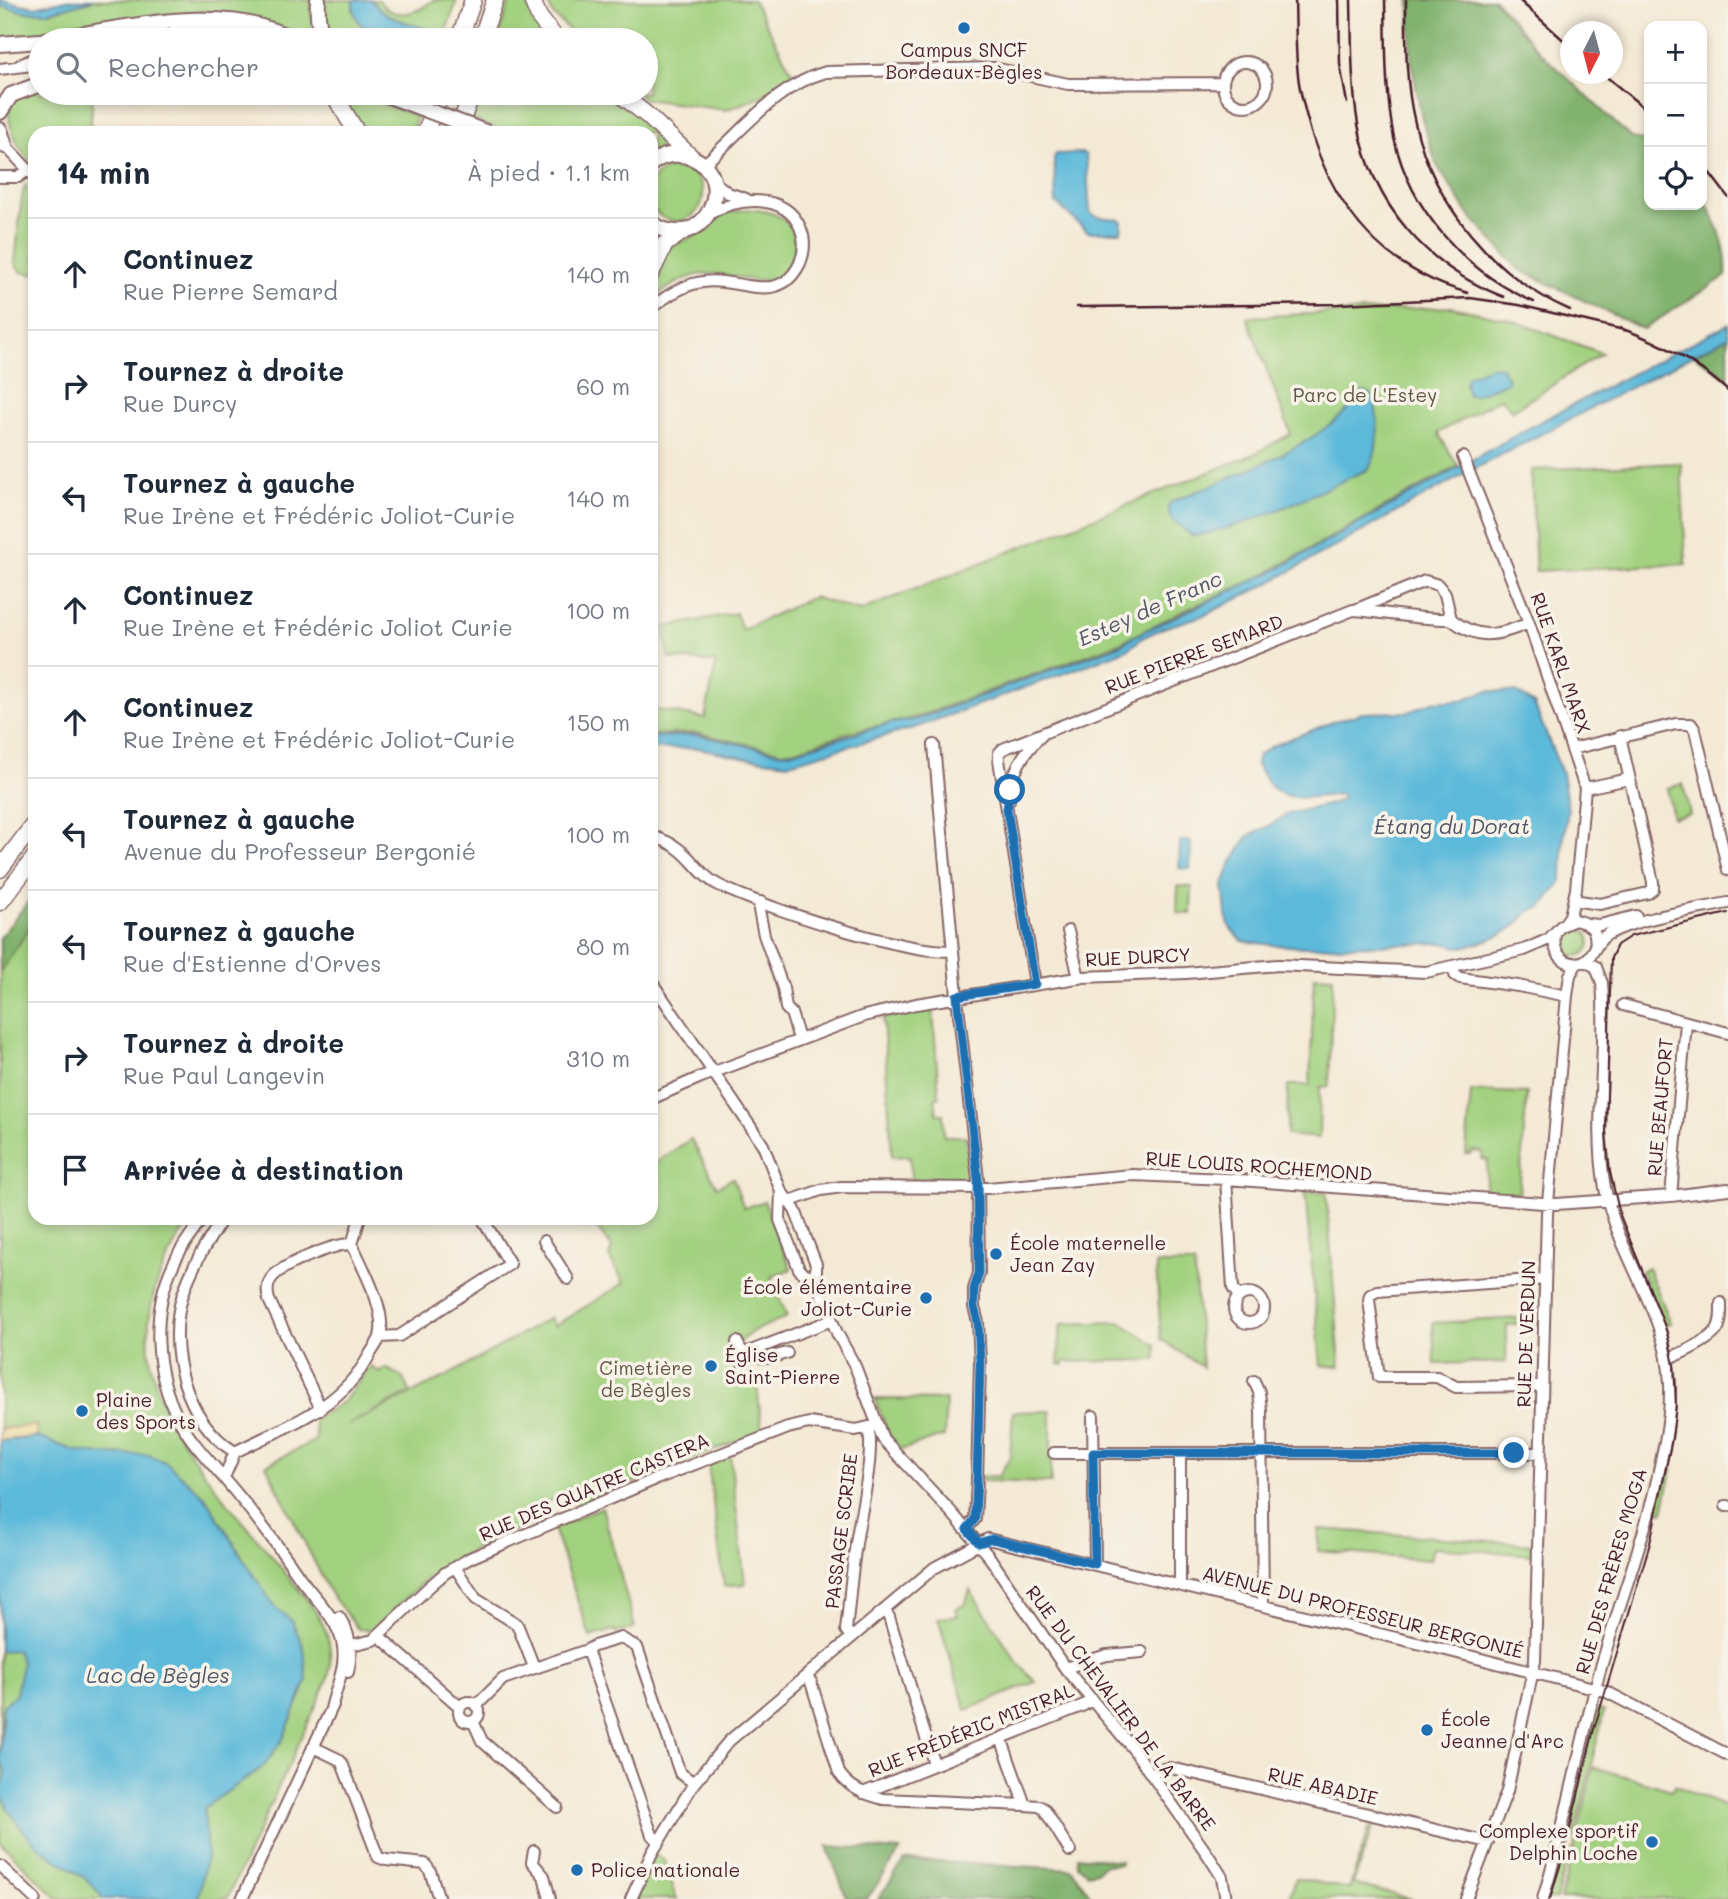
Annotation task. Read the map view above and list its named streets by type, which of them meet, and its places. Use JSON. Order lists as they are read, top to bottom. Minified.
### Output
{"streets":{"street":["RUE PIERRE SEMARD","RUE KARL MARX","RUE DURCY","RUE BEAUFORT","RUE LOUIS ROCHEMOND","RUE DE VERDUN","RUE DES QUATRE CASTERA","PASSAGE SCRIBE","RUE DES FRÈRES MOGA","AVENUE DU PROFESSEUR BERGONIÉ","RUE DU CHEVALIER DE LA BARRE","RUE FRÉDÉRIC MISTRAL","RUE ABADIE"]},"crossings":[["RUE PIERRE SEMARD","RUE KARL MARX"],["RUE PIERRE SEMARD","RUE DURCY"],["RUE KARL MARX","RUE DE VERDUN"],["RUE KARL MARX","RUE DES FRÈRES MOGA"],["RUE BEAUFORT","RUE LOUIS ROCHEMOND"],["RUE LOUIS ROCHEMOND","RUE DE VERDUN"],["RUE LOUIS ROCHEMOND","RUE DES FRÈRES MOGA"],["RUE DE VERDUN","RUE DES FRÈRES MOGA"],["RUE DE VERDUN","AVENUE DU PROFESSEUR BERGONIÉ"],["RUE DE VERDUN","RUE ABADIE"],["RUE DES QUATRE CASTERA","PASSAGE SCRIBE"],["RUE DES QUATRE CASTERA","RUE DU CHEVALIER DE LA BARRE"],["PASSAGE SCRIBE","RUE DU CHEVALIER DE LA BARRE"],["RUE DES FRÈRES MOGA","AVENUE DU PROFESSEUR BERGONIÉ"],["AVENUE DU PROFESSEUR BERGONIÉ","RUE DU CHEVALIER DE LA BARRE"],["RUE DU CHEVALIER DE LA BARRE","RUE FRÉDÉRIC MISTRAL"],["RUE DU CHEVALIER DE LA BARRE","RUE ABADIE"]],"water":["Estey de Franc","Étang du Dorat","Lac de Bègles"],"parks":["Parc de L'Estey","Cimetière de Bègles"],"places":["Campus SNCF Bordeaux-Bègles","École maternelle Jean Zay","École élémentaire Joliot-Curie","Église Saint-Pierre","Plaine des Sports","École Jeanne d'Arc","Complexe sportif Delphin Loche","Police nationale"],"north":"bottom","page":{"map_buttons":["+","−"],"search":"Rechercher","heading":["14 min","À pied · 1.1 km"],"list":[["Continuez","Rue Pierre Semard","140 m"],["Tournez à droite","Rue Durcy","60 m"],["Tournez à gauche","Rue Irène et Frédéric Joliot-Curie","140 m"],["Continuez","Rue Irène et Frédéric Joliot Curie","100 m"],["Continuez","Rue Irène et Frédéric Joliot-Curie","150 m"],["Tournez à gauche","Avenue du Professeur Bergonié","100 m"],["Tournez à gauche","Rue d'Estienne d'Orves","80 m"],["Tournez à droite","Rue Paul Langevin","310 m"],"Arrivée à destination"]}}
